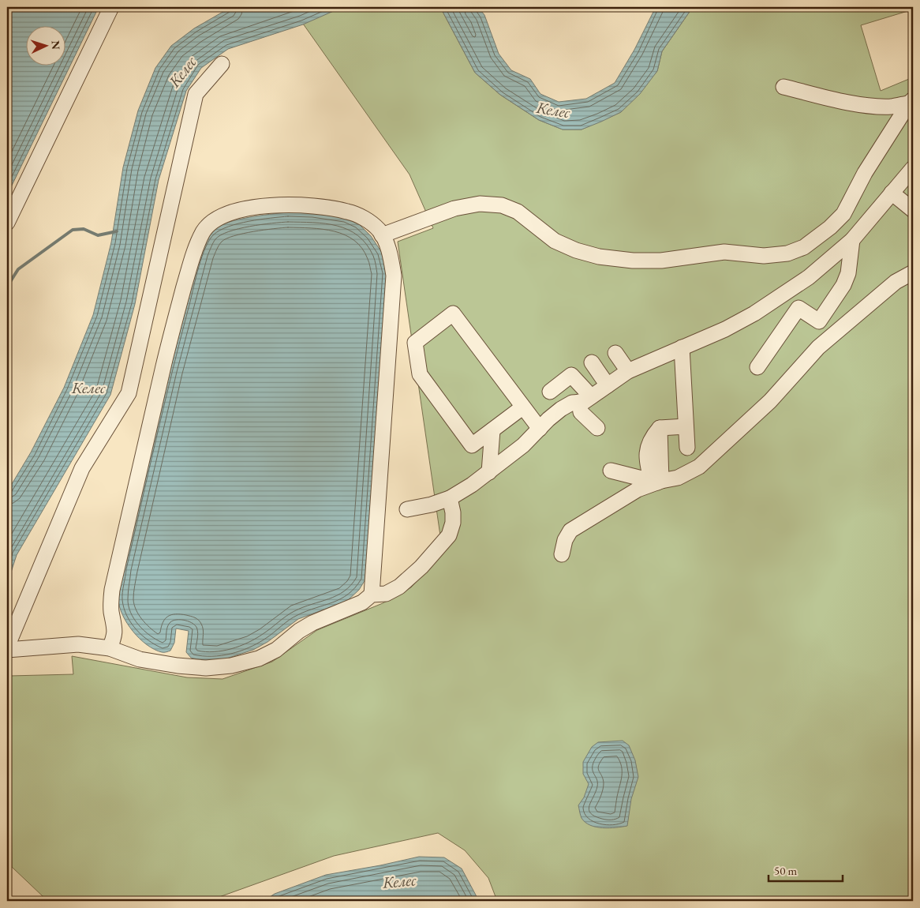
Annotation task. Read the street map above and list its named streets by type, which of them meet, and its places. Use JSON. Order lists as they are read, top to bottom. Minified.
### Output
{"water":["Келес"],"scale_bar":"50 m","north":"right"}
